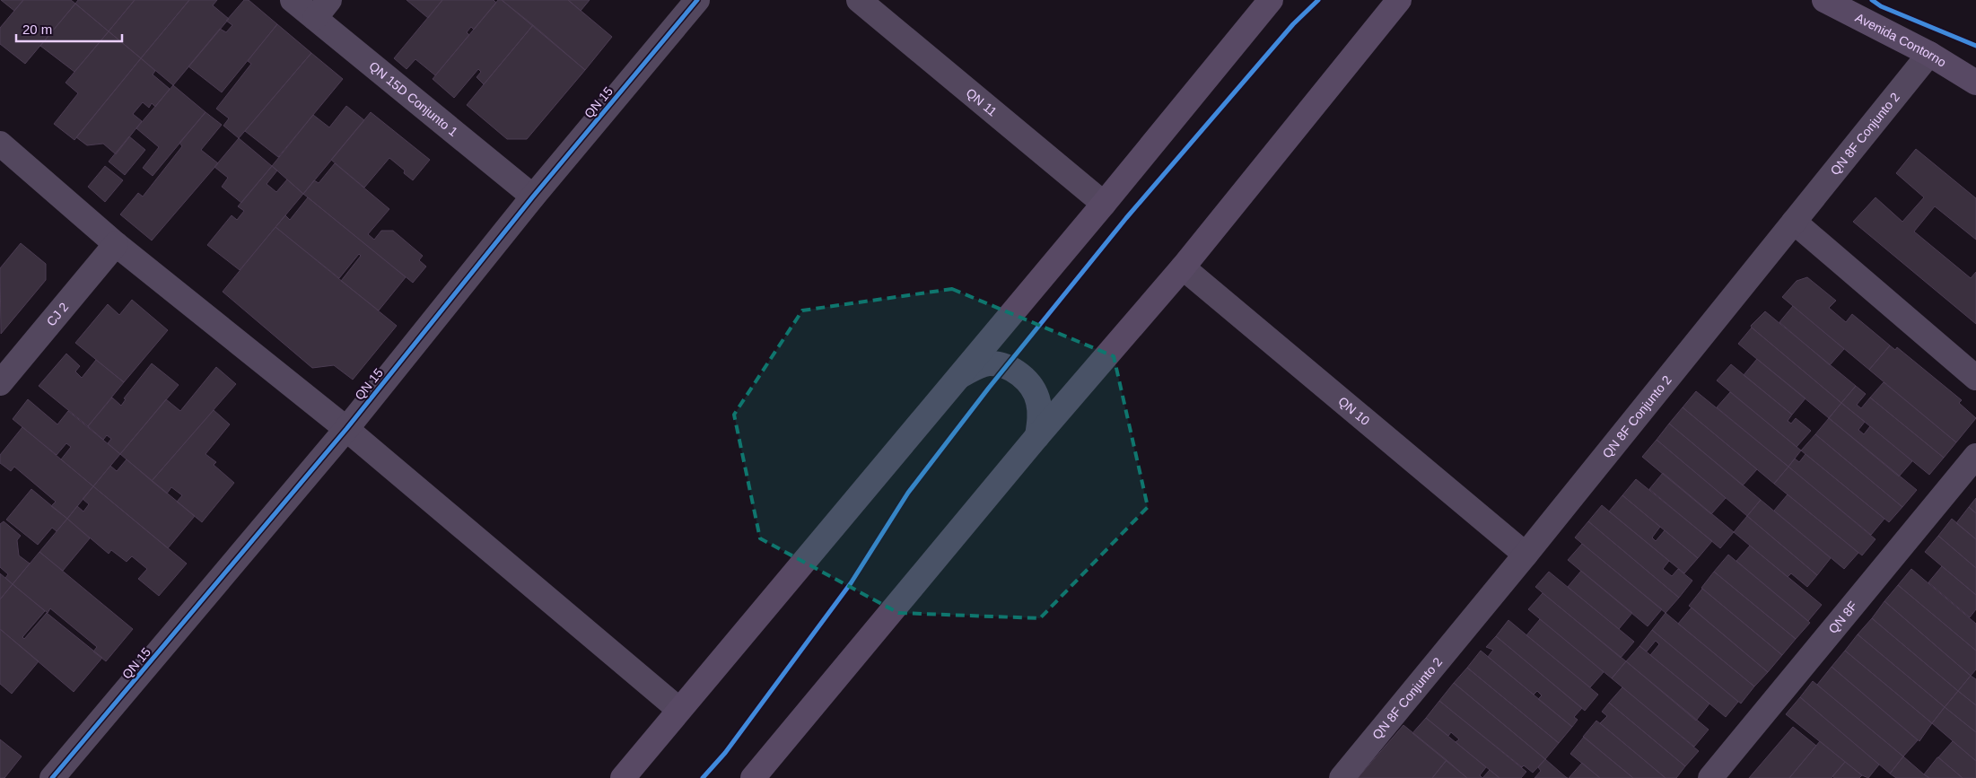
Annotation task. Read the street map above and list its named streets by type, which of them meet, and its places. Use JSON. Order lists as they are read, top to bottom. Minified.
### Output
{"streets":{"main road":["Avenida Contorno"],"street":["QN 15D Conjunto 1","QN 15","QN 11","QN 8F Conjunto 2","CJ 2","QN 10","QN 8F"]},"crossings":[["Avenida Contorno","QN 8F Conjunto 2"],["QN 15D Conjunto 1","QN 15"],["QN 8F Conjunto 2","QN 10"]],"scale_bar":"20 m"}
